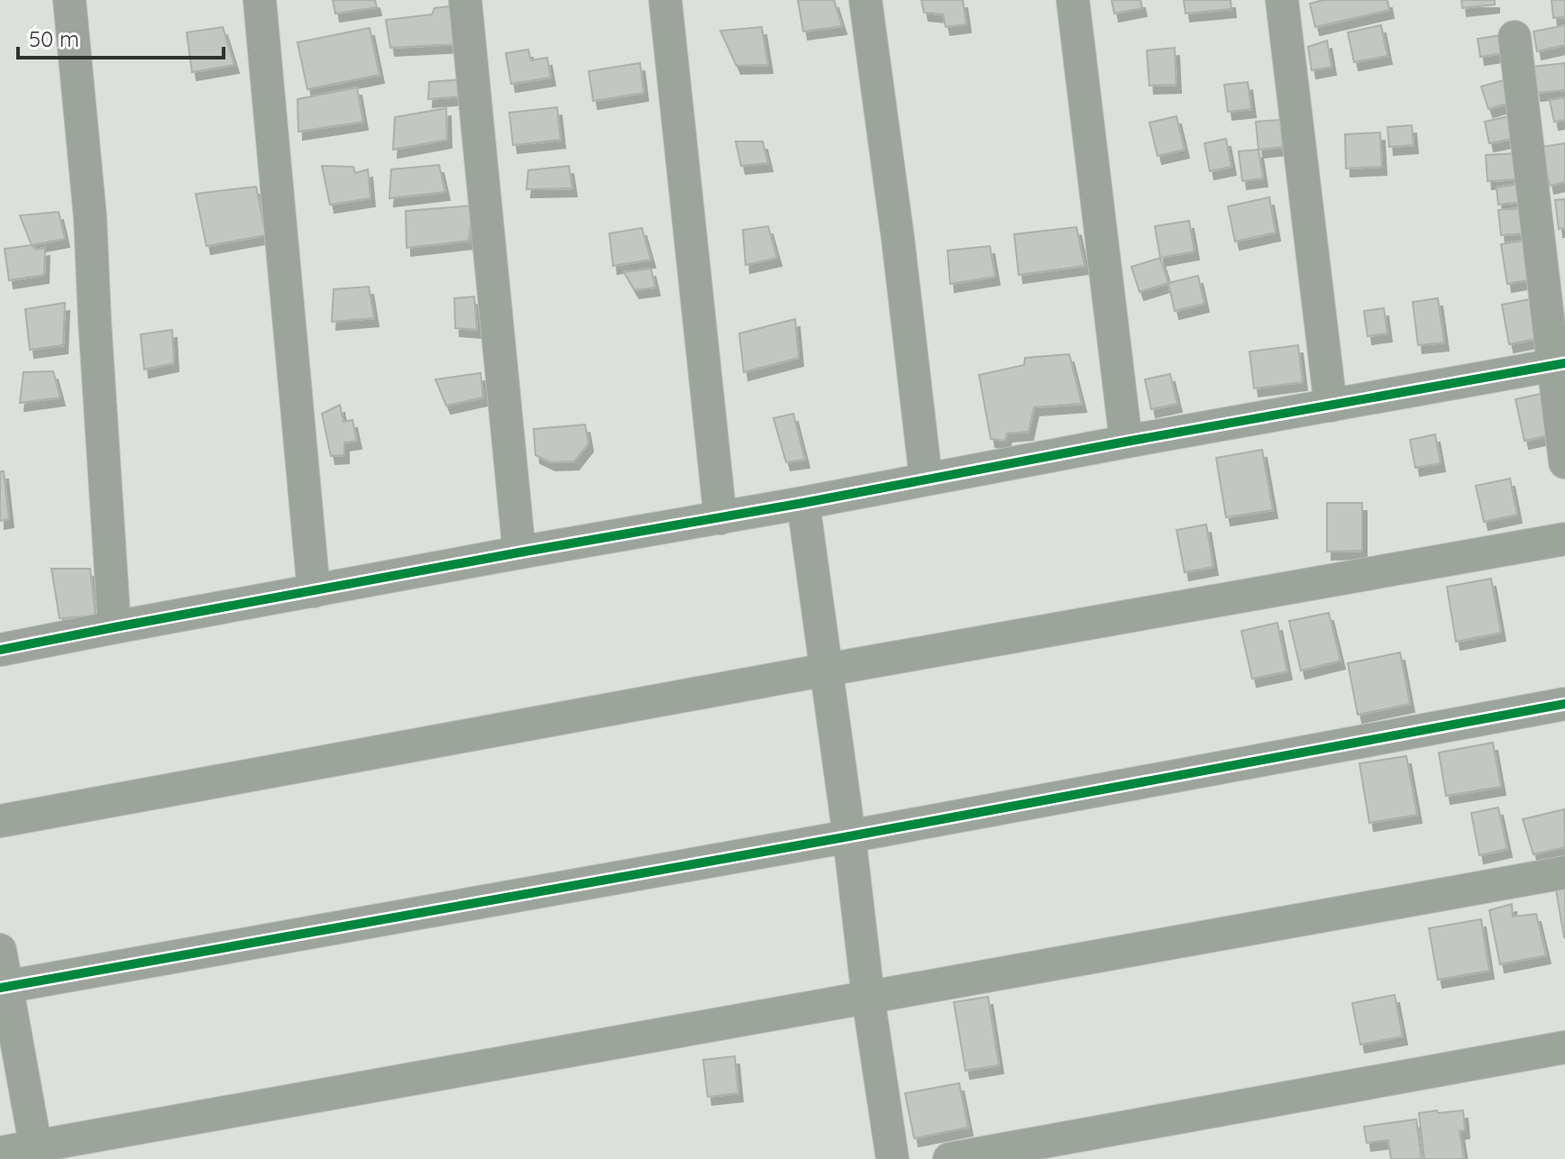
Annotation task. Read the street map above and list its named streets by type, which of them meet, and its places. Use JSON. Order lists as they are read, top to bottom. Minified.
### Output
{"scale_bar":"50 m"}
